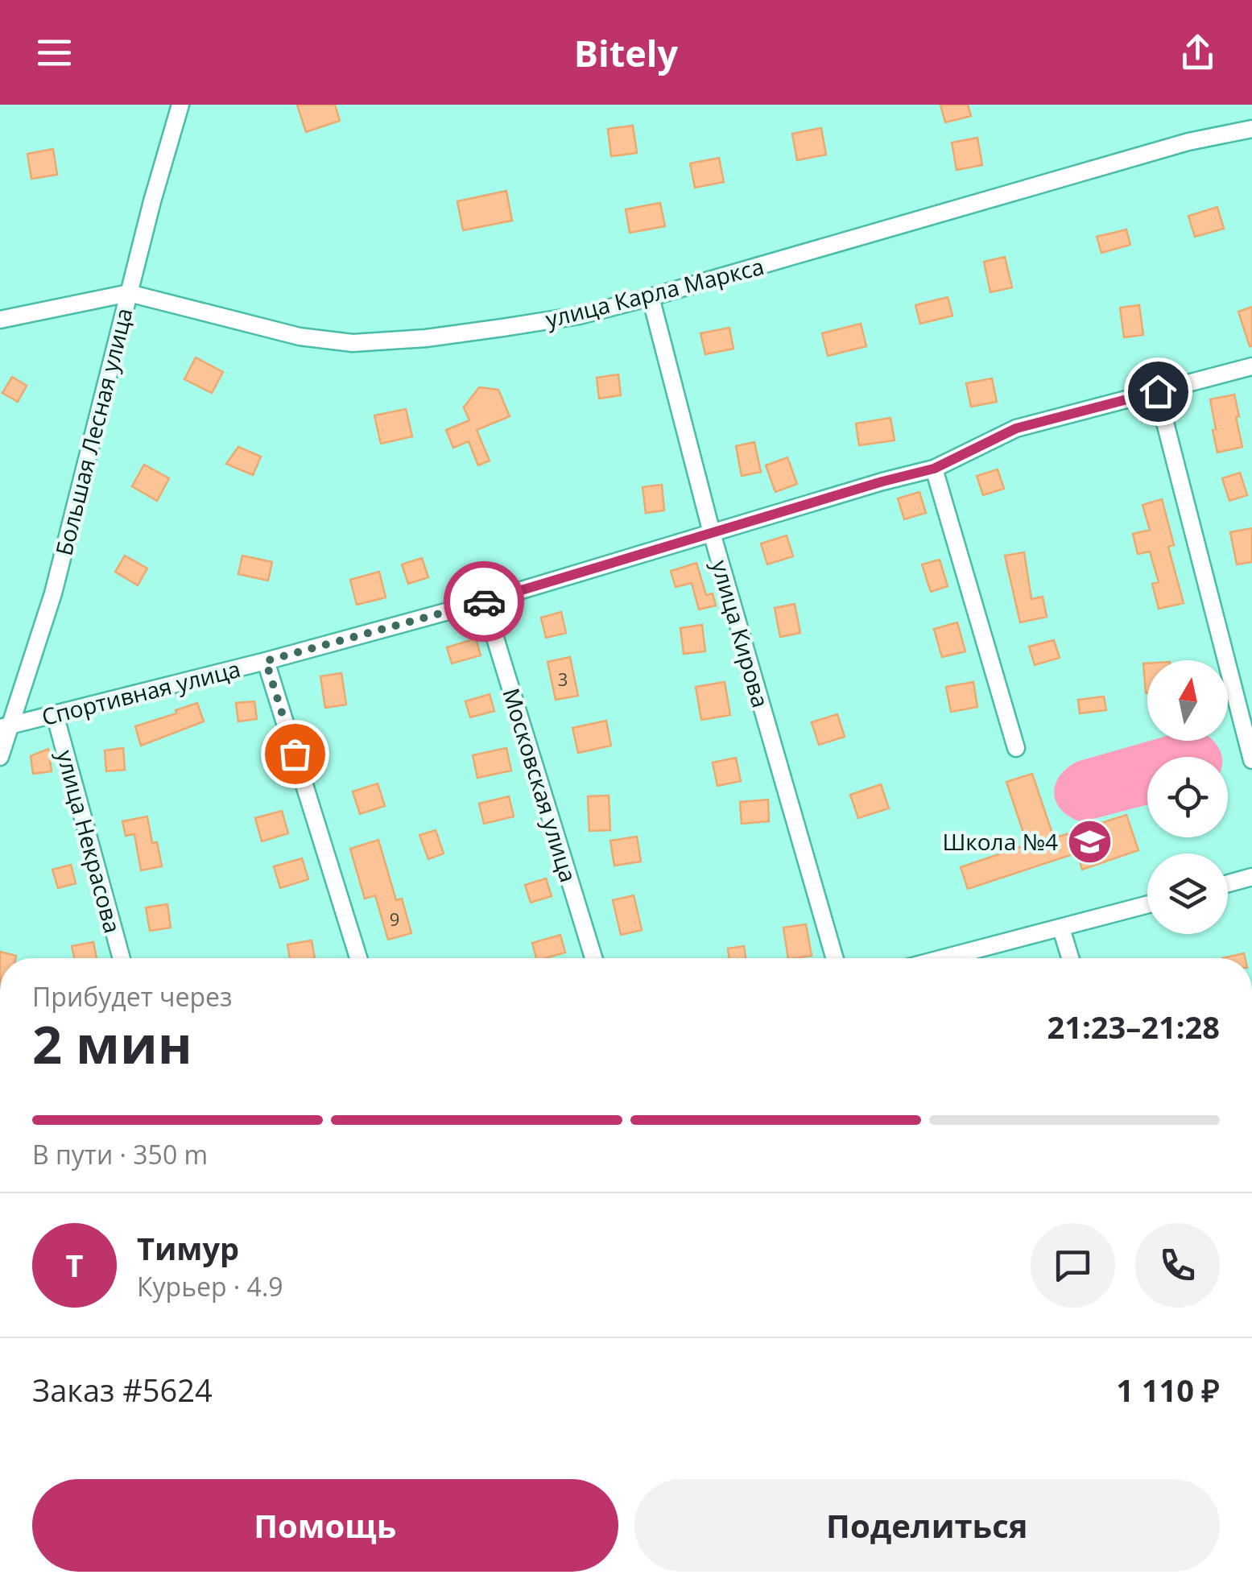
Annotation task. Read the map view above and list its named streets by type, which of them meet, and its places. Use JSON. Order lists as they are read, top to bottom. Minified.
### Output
{"streets":{"street":["улица Карла Маркса","Большая Лесная улица","улица Кирова","Спортивная улица","Московская улица","улица Некрасова"]},"crossings":[["улица Карла Маркса","Большая Лесная улица"],["улица Карла Маркса","улица Кирова"],["Большая Лесная улица","Спортивная улица"],["улица Кирова","Спортивная улица"],["Спортивная улица","Московская улица"],["Спортивная улица","улица Некрасова"]],"places":{"school or university":["Школа №4"]},"house_numbers":["3","9"],"north":"top","page":{"header":"Bitely","heading":["2 мин","Прибудет через","21:23–21:28"],"panel":["Тимур","Курьер · 4.9","Заказ #5624","1 110 ₽"],"bar":"В пути · 350 m","round":"Т","buttons":["Помощь","Поделиться"]}}
